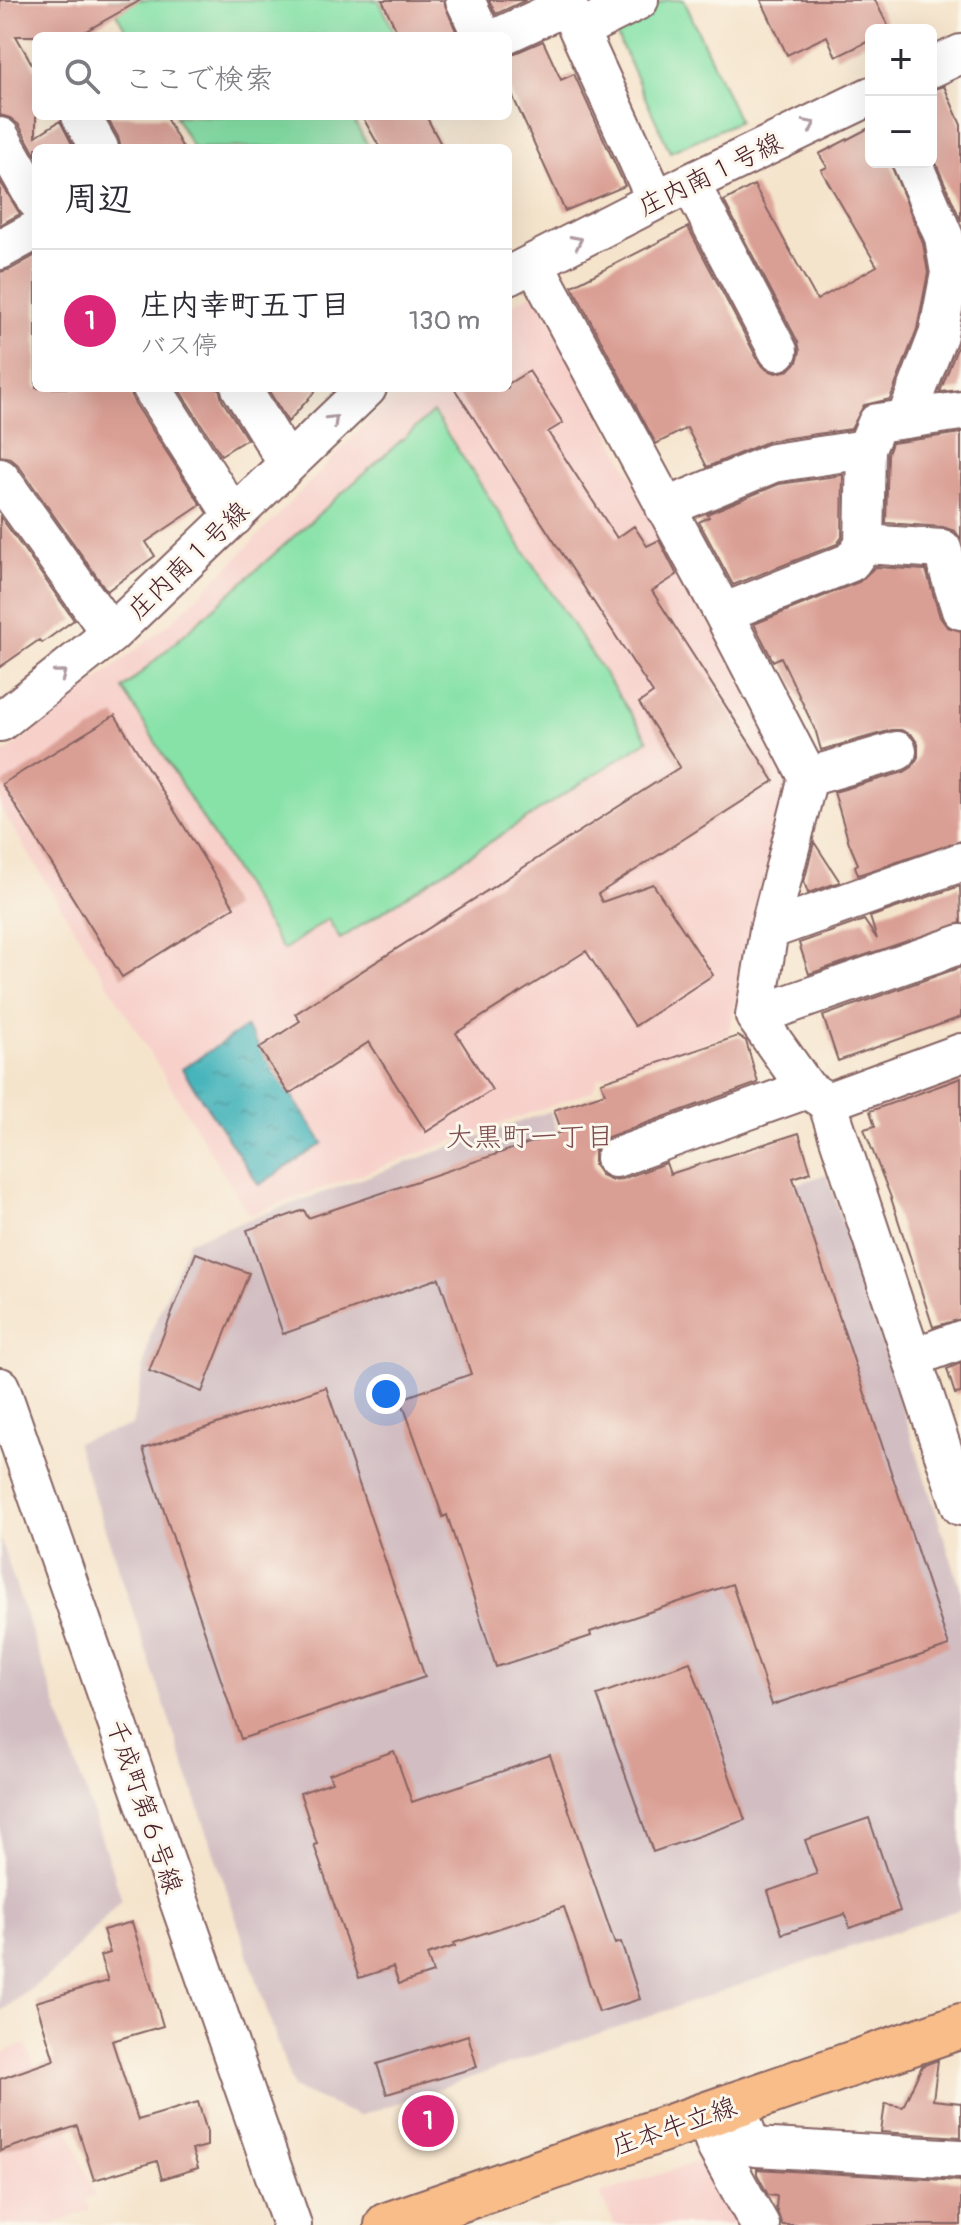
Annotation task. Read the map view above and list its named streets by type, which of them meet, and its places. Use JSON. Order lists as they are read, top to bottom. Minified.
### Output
{"streets":{"main road":["庄本牛立線"],"street":["庄内南１号線","千成町第６号線"]},"districts":["大黒町一丁目"],"page":{"map_buttons":["+","−"],"search":"ここで検索","heading":"周辺","list":[{"mark":"1","name":"庄内幸町五丁目","note":"バス停","value":"130 m"}],"pins":"1"}}
